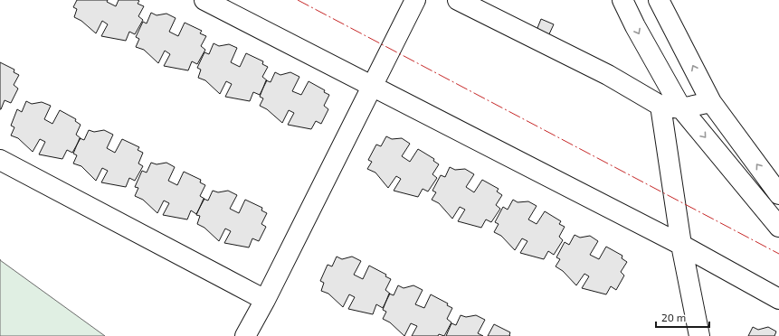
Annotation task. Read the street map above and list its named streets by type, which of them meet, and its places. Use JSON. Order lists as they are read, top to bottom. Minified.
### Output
{"scale_bar":"20 m"}
